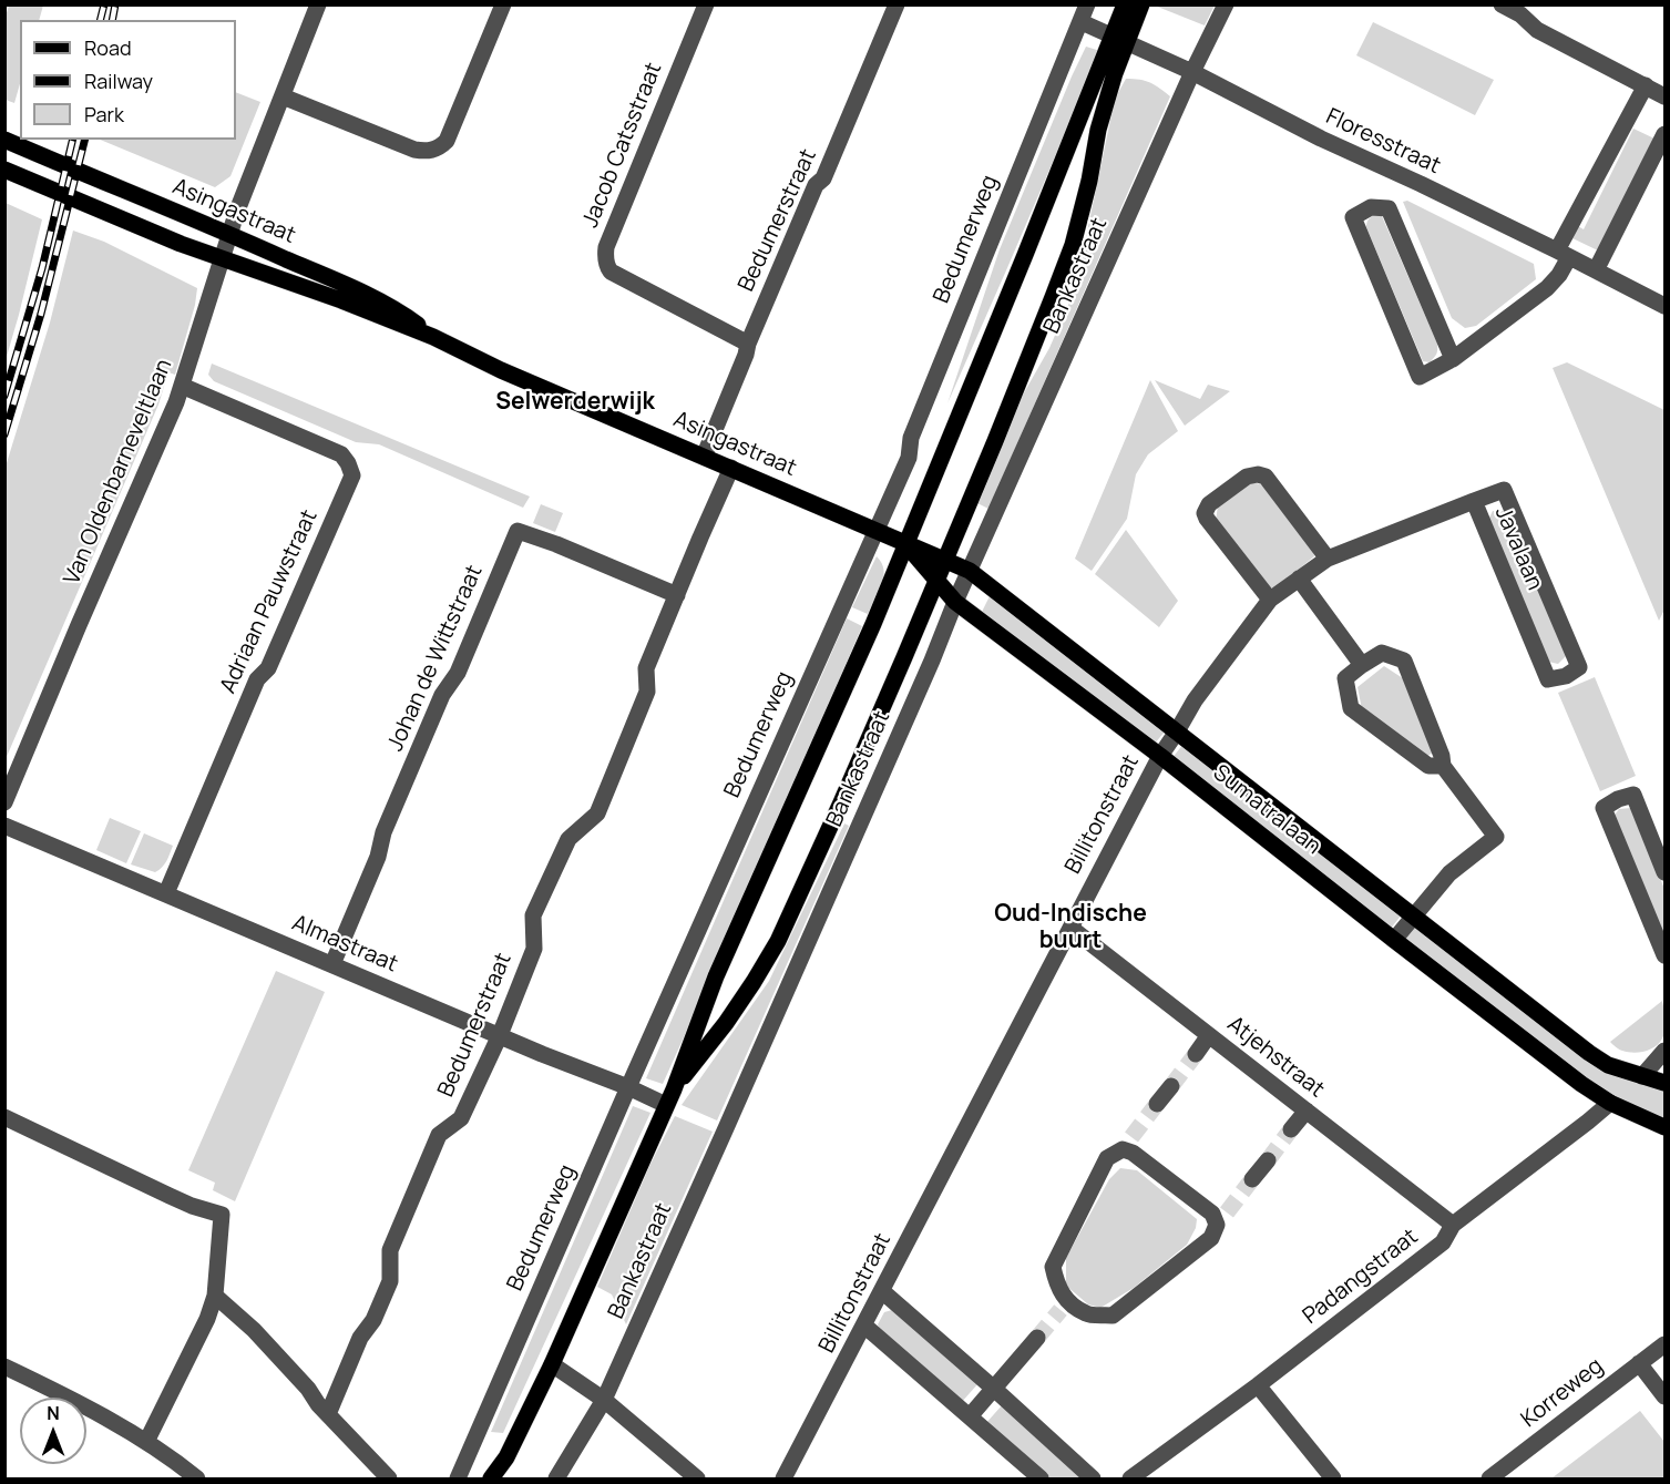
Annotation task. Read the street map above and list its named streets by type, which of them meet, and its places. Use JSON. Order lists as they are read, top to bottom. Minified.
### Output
{"streets":{"main road":["Asingastraat","Sumatralaan"],"street":["Floresstraat","Jacob Catsstraat","Bedumerstraat","Bedumerweg","Bankastraat","Van Oldenbarneveltlaan","Javalaan","Adriaan Pauwstraat","Johan de Wittstraat","Billitonstraat","Almastraat","Atjehstraat","Padangstraat","Korreweg"]},"crossings":[["Floresstraat","Bedumerweg"],["Floresstraat","Bankastraat"],["Jacob Catsstraat","Bedumerstraat"],["Asingastraat","Bedumerstraat"],["Asingastraat","Bedumerweg"],["Asingastraat","Van Oldenbarneveltlaan"],["Asingastraat","Sumatralaan"],["Bedumerstraat","Johan de Wittstraat"],["Bedumerstraat","Almastraat"],["Bedumerweg","Almastraat"],["Bankastraat","Sumatralaan"],["Van Oldenbarneveltlaan","Adriaan Pauwstraat"],["Javalaan","Billitonstraat"],["Adriaan Pauwstraat","Almastraat"],["Johan de Wittstraat","Almastraat"],["Sumatralaan","Billitonstraat"],["Sumatralaan","Padangstraat"],["Billitonstraat","Atjehstraat"],["Atjehstraat","Padangstraat"]],"districts":["Selwerderwijk","Oud-Indische buurt"],"legend":["Road","Railway","Park"],"north":"top"}
